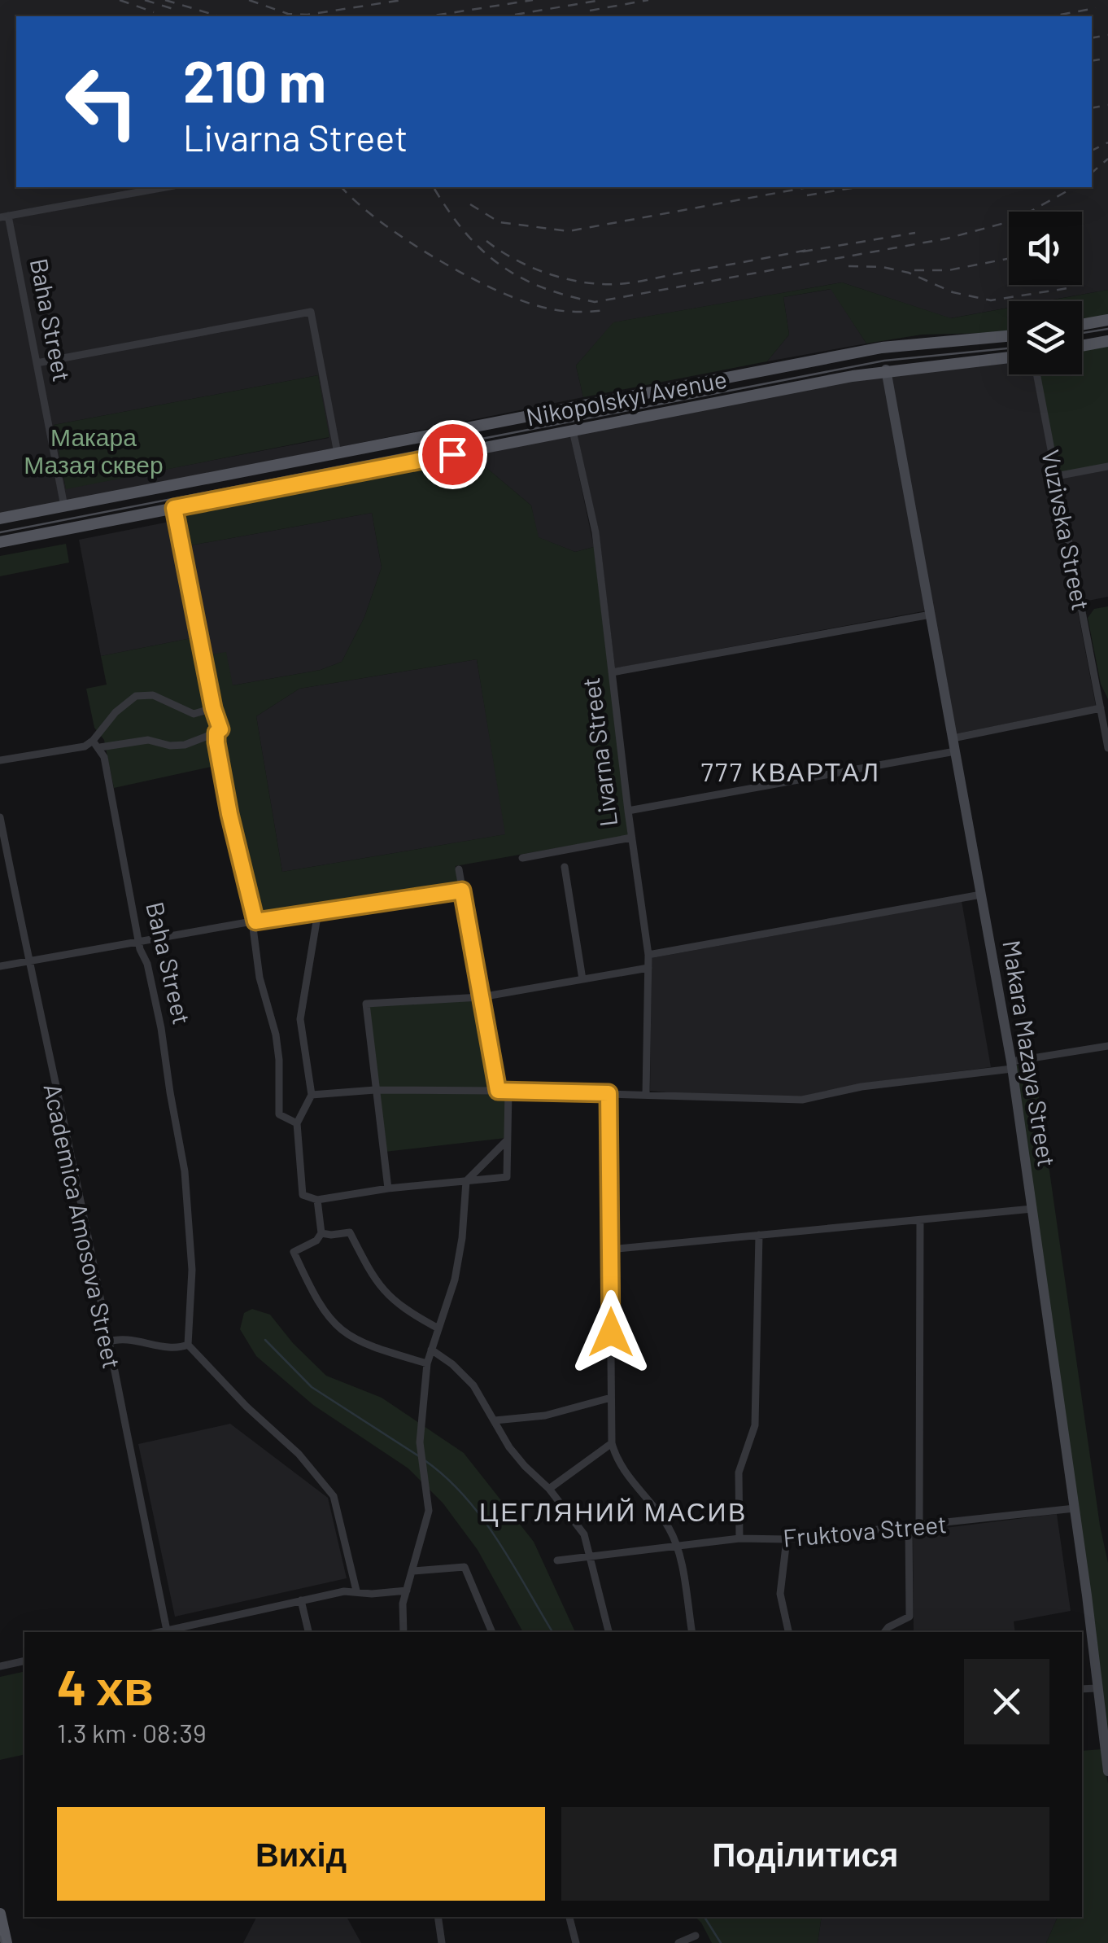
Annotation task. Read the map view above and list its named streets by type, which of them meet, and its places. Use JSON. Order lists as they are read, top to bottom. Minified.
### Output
{"streets":{"main road":["Baha Street","Nikopolskyi Avenue","Livarna Street","Makara Mazaya Street"],"street":["Vuzivska Street","Academica Amosova Street","Fruktova Street"]},"crossings":[["Baha Street","Nikopolskyi Avenue"],["Nikopolskyi Avenue","Livarna Street"],["Nikopolskyi Avenue","Makara Mazaya Street"],["Makara Mazaya Street","Fruktova Street"]],"districts":["777 КВАРТАЛ","ЦЕГЛЯНИЙ МАСИВ"],"parks":["Макара Мазая сквер"],"page":{"turn":["210 m","Livarna Street"],"heading":["4 хв","1.3 km · 08:39"],"buttons":["Вихід","Поділитися"]}}
